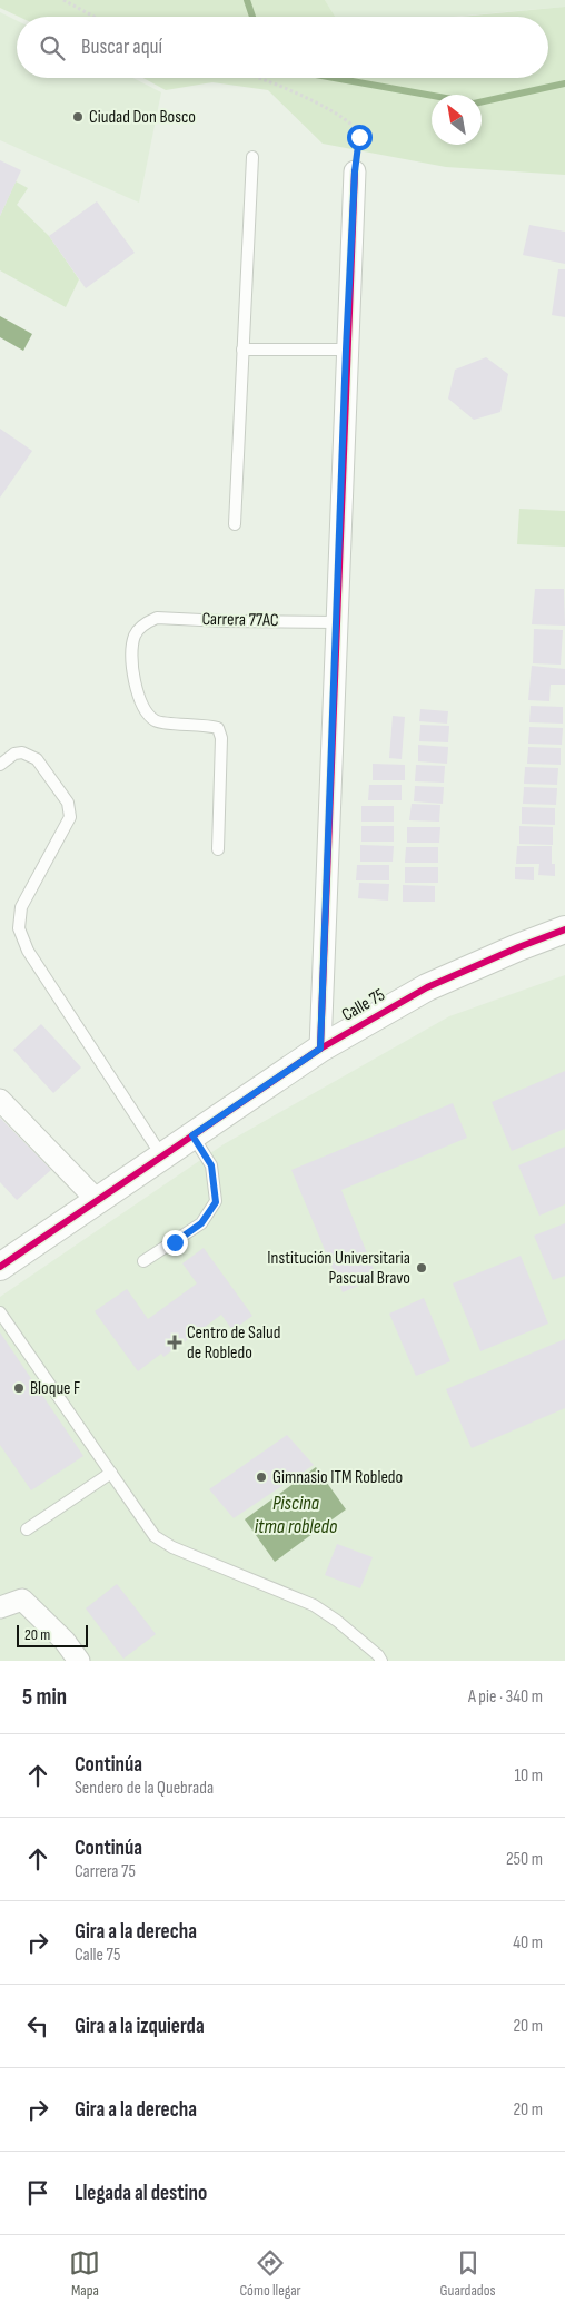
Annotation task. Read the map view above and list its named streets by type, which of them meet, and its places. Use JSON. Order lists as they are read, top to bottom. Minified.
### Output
{"streets":{"street":["Calle 75"],"lane":["Carrera 77AC"]},"water":["Piscina itma robledo"],"places":{"other":["Ciudad Don Bosco","Institución Universitaria Pascual Bravo","Bloque F","Gimnasio ITM Robledo"],"health":["Centro de Salud de Robledo"]},"scale_bar":"20 m","north":"top left","page":{"search":"Buscar aquí","scale":"20 m","heading":["5 min","A pie · 340 m"],"list":[["Continúa","Sendero de la Quebrada","10 m"],["Continúa","Carrera 75","250 m"],["Gira a la derecha","Calle 75","40 m"],["Gira a la izquierda","20 m"],["Gira a la derecha","20 m"],"Llegada al destino"],"nav":["Mapa","Cómo llegar","Guardados"]}}
